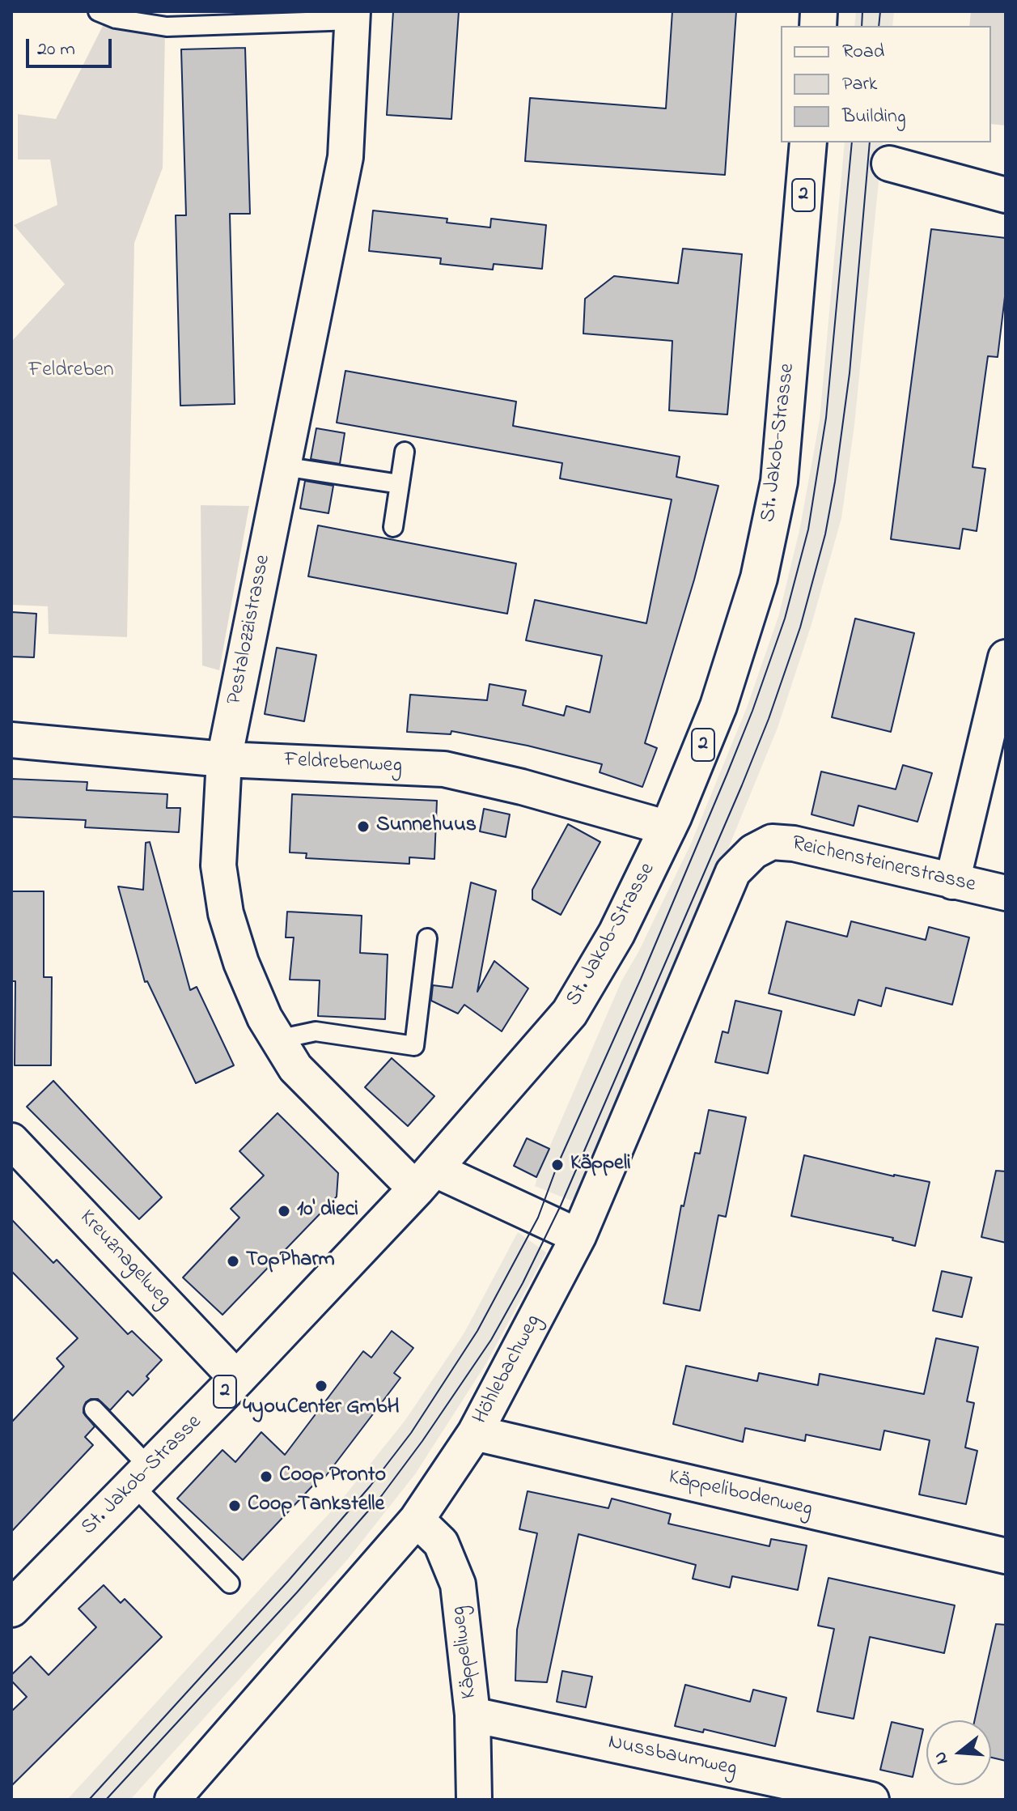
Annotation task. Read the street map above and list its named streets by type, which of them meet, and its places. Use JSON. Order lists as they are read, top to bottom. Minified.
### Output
{"streets":{"main road":["2","St. Jakob-Strasse"],"street":["Pestalozzistrasse","Feldrebenweg","Reichensteinerstrasse","Kreuznagelweg","Höhlebachweg","Käppelibodenweg","Käppeliweg","Nussbaumweg"]},"crossings":[["St. Jakob-Strasse","Pestalozzistrasse"],["St. Jakob-Strasse","Feldrebenweg"],["St. Jakob-Strasse","Kreuznagelweg"],["Pestalozzistrasse","Feldrebenweg"],["Reichensteinerstrasse","Höhlebachweg"],["Höhlebachweg","Käppelibodenweg"],["Höhlebachweg","Käppeliweg"],["Käppeliweg","Nussbaumweg"]],"parks":["Feldreben"],"places":["Sunnehuus","Käppeli","10' dieci","TopPharm","4youCenter GmbH","Coop Pronto","Coop Tankstelle"],"legend":["Road","Park","Building"],"scale_bar":"20 m","north":"left"}
